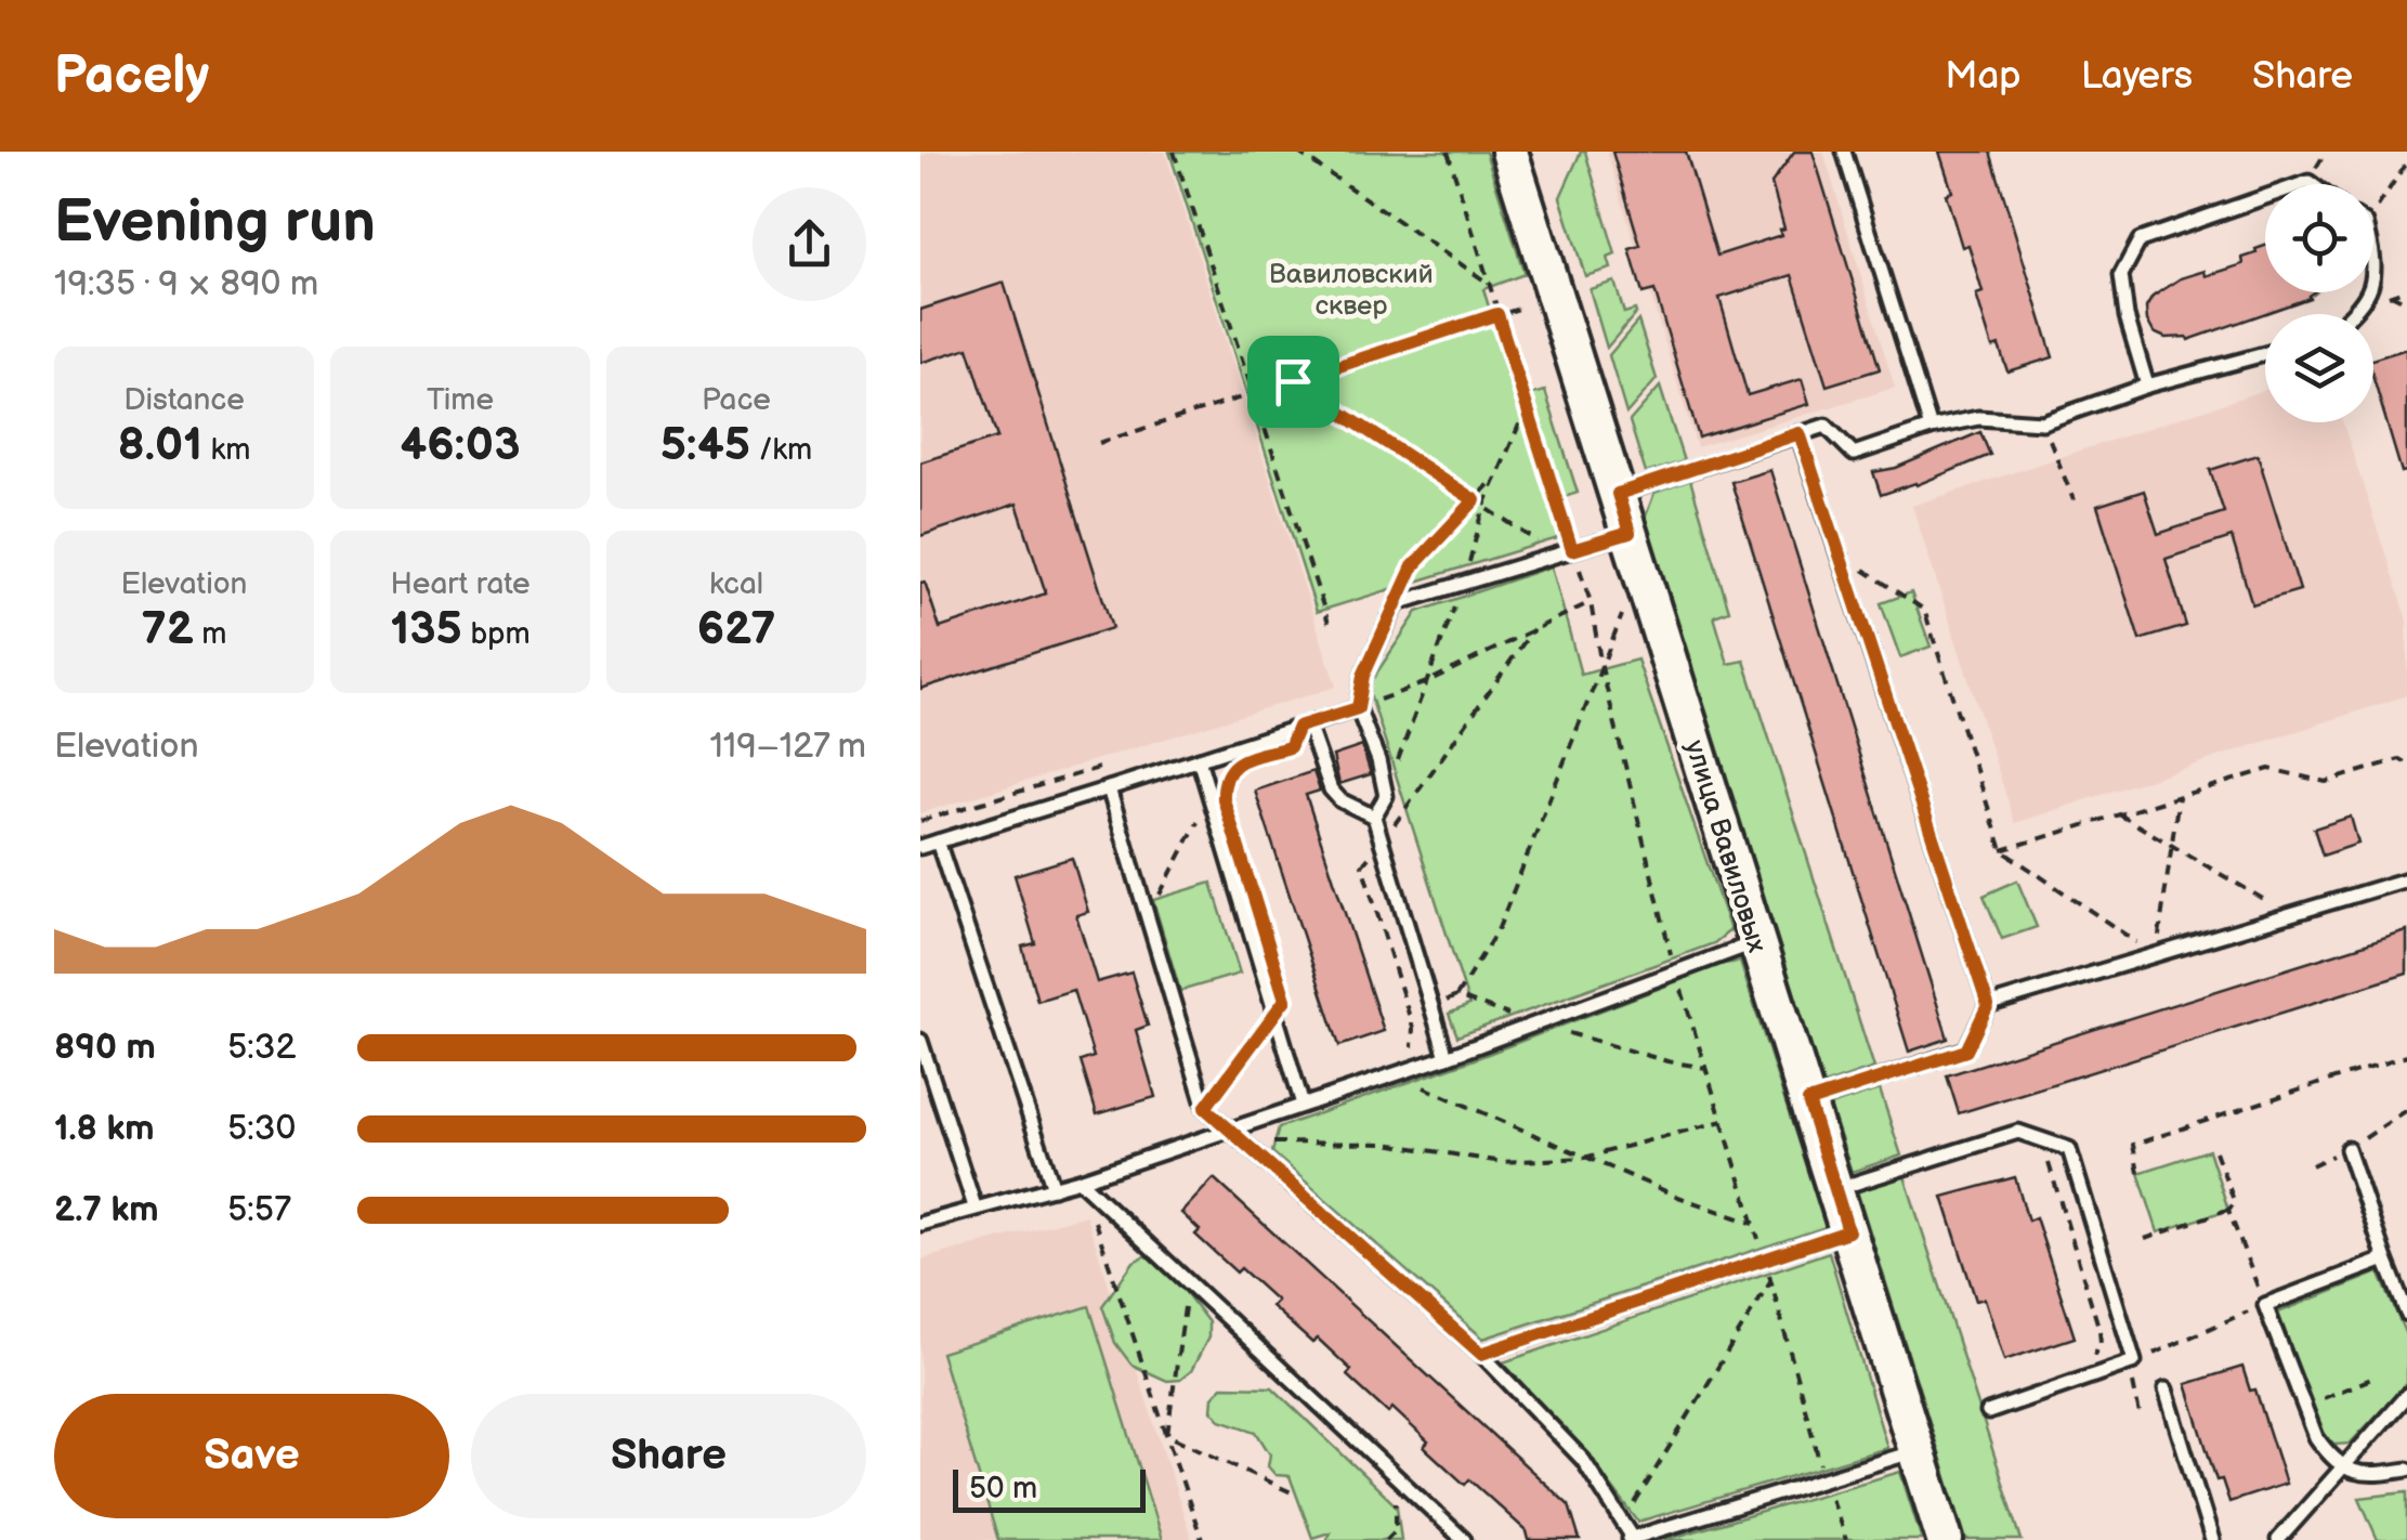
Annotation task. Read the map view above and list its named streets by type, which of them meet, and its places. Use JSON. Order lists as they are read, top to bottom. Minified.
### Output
{"streets":{"street":["улица Вавиловых"]},"parks":["Вавиловский сквер"],"scale_bar":"50 m","page":{"header":"Pacely","nav":["Map","Layers","Share"],"heading":["Evening run","19:35 · 9 × 890 m"],"stats":[["Distance","8.01 km"],["Time","46:03"],["Pace","5:45 /km"],["Elevation","72 m"],["Heart rate","135 bpm"],["kcal","627"]],"chart":["Elevation","119–127 m"],"list":[{"name":"890 m","note":"5:32"},{"name":"1.8 km","note":"5:30"},{"name":"2.7 km","note":"5:57"}],"buttons":["Save","Share"],"scale":"50 m"}}
